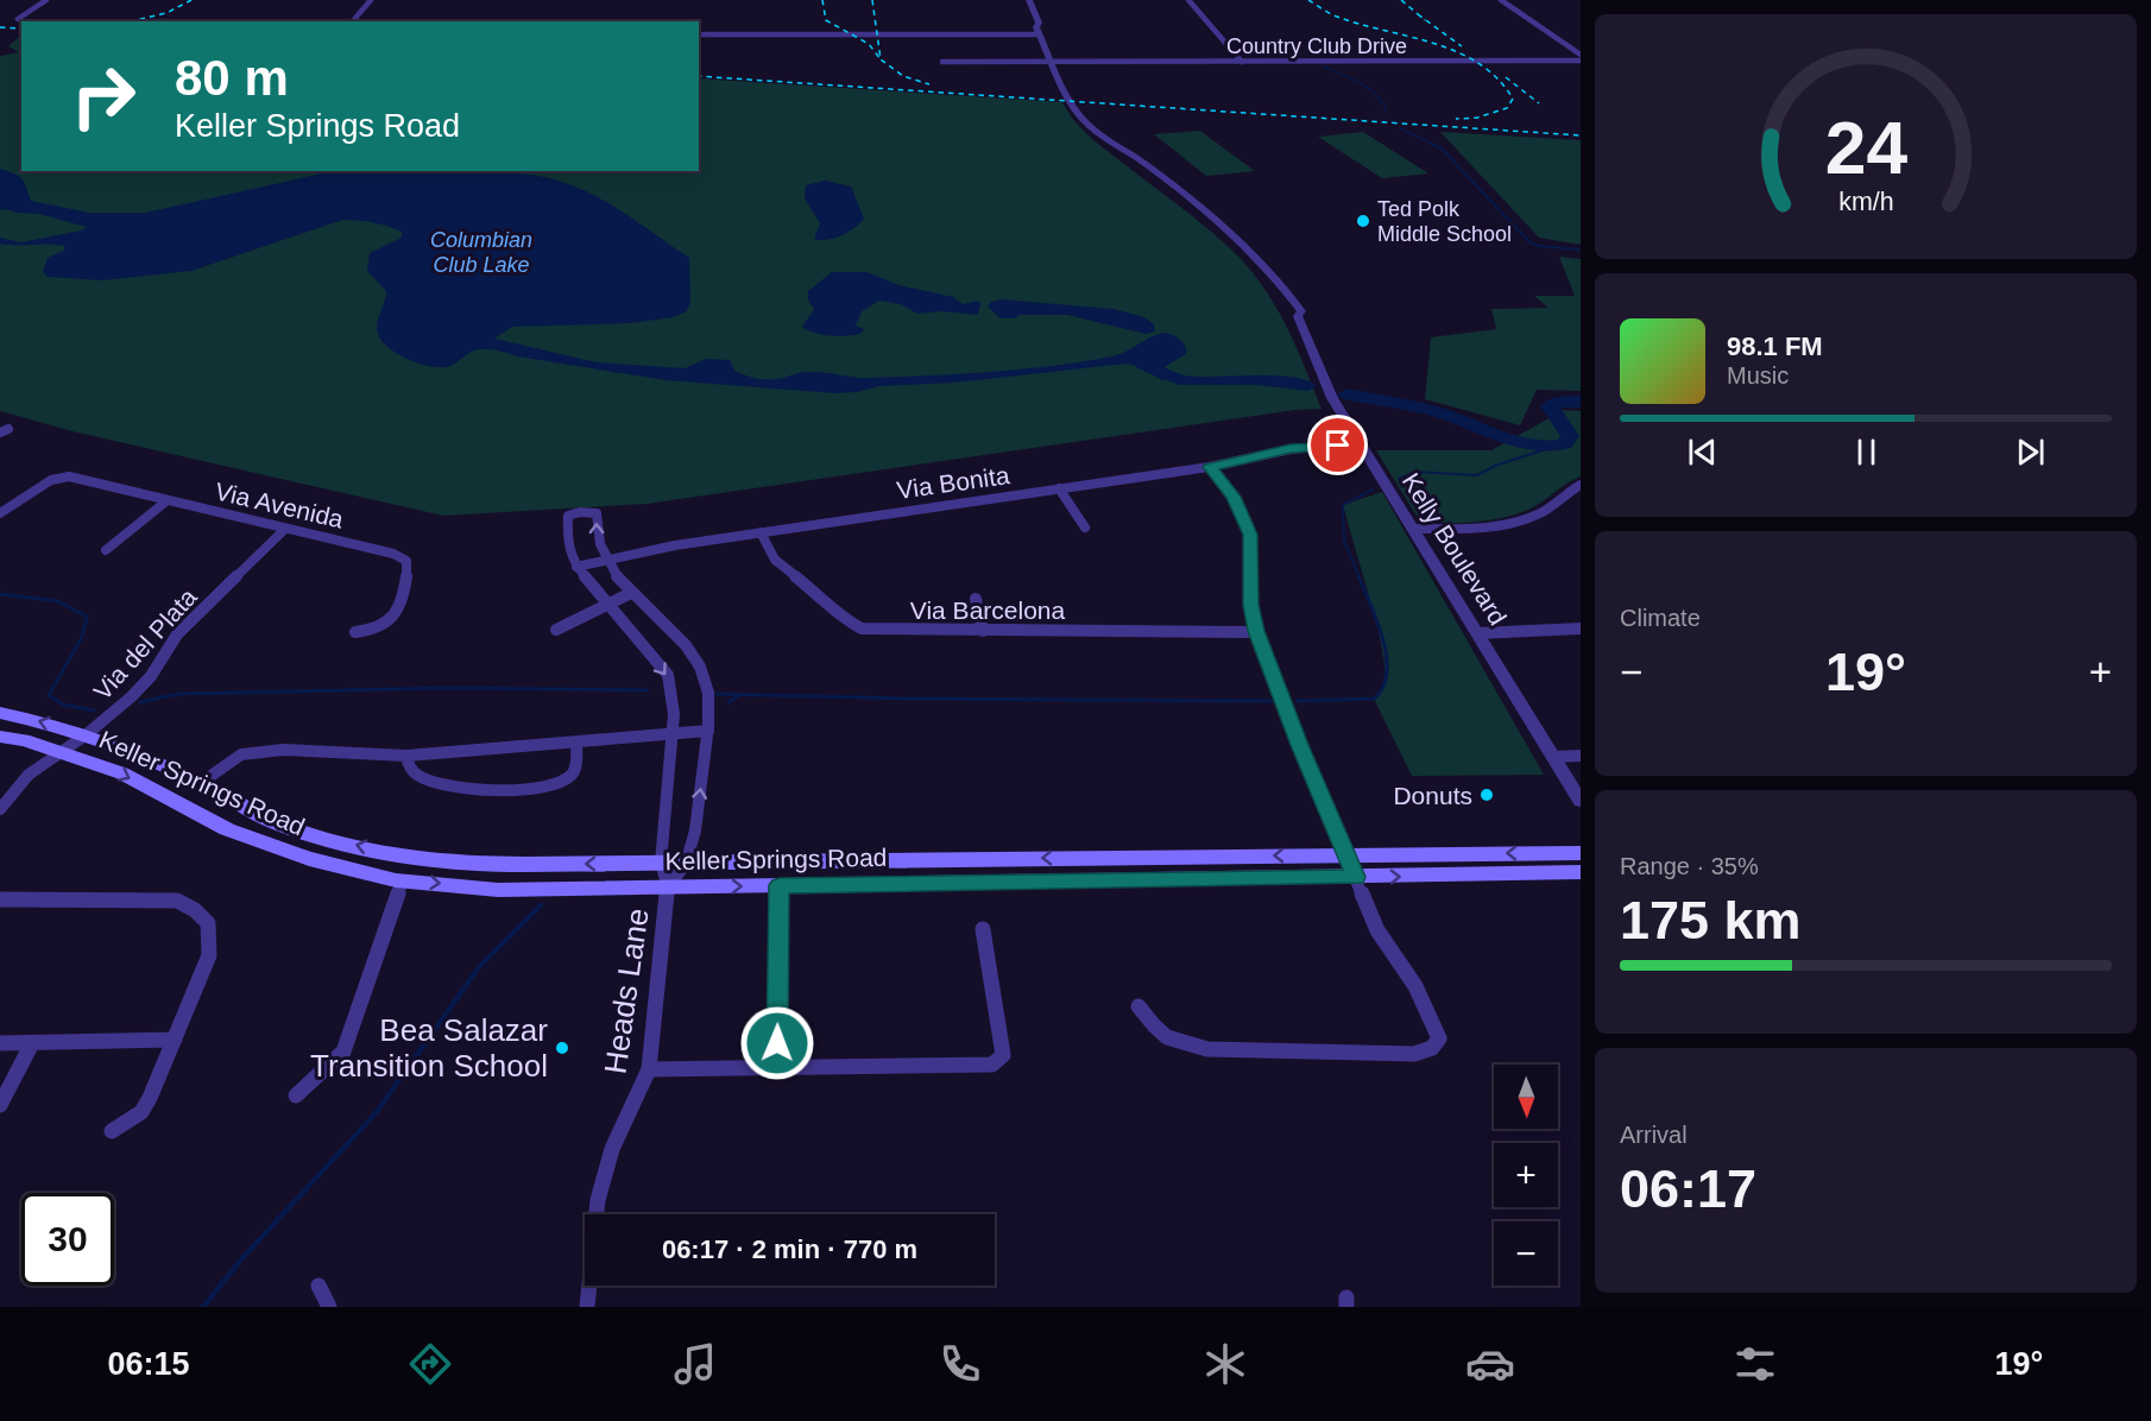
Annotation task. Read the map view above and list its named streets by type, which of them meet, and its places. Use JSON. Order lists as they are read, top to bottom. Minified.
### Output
{"streets":{"main road":["Keller Springs Road"],"street":["Country Club Drive","Via Bonita","Via Avenida","Kelly Boulevard","Via Barcelona","Via del Plata","Heads Lane"]},"crossings":[["Country Club Drive","Kelly Boulevard"],["Via Bonita","Via Barcelona"],["Via Avenida","Via del Plata"],["Via del Plata","Keller Springs Road"],["Keller Springs Road","Heads Lane"]],"water":["Columbian Club Lake"],"places":["Ted Polk Middle School","Donuts","Bea Salazar Transition School"],"north":"bottom","page":{"turn":["80 m","Keller Springs Road"],"song":["98.1 FM","Music"],"tile":["Climate",["Range · 35%","175 km"],["Arrival","06:17"]],"heat":["−","19°","+"],"map_buttons":["+","−"],"limit":"30","trip":"06:17 · 2 min · 770 m","tabs":["06:15","19°"],"gauge":["24","km/h"]}}
